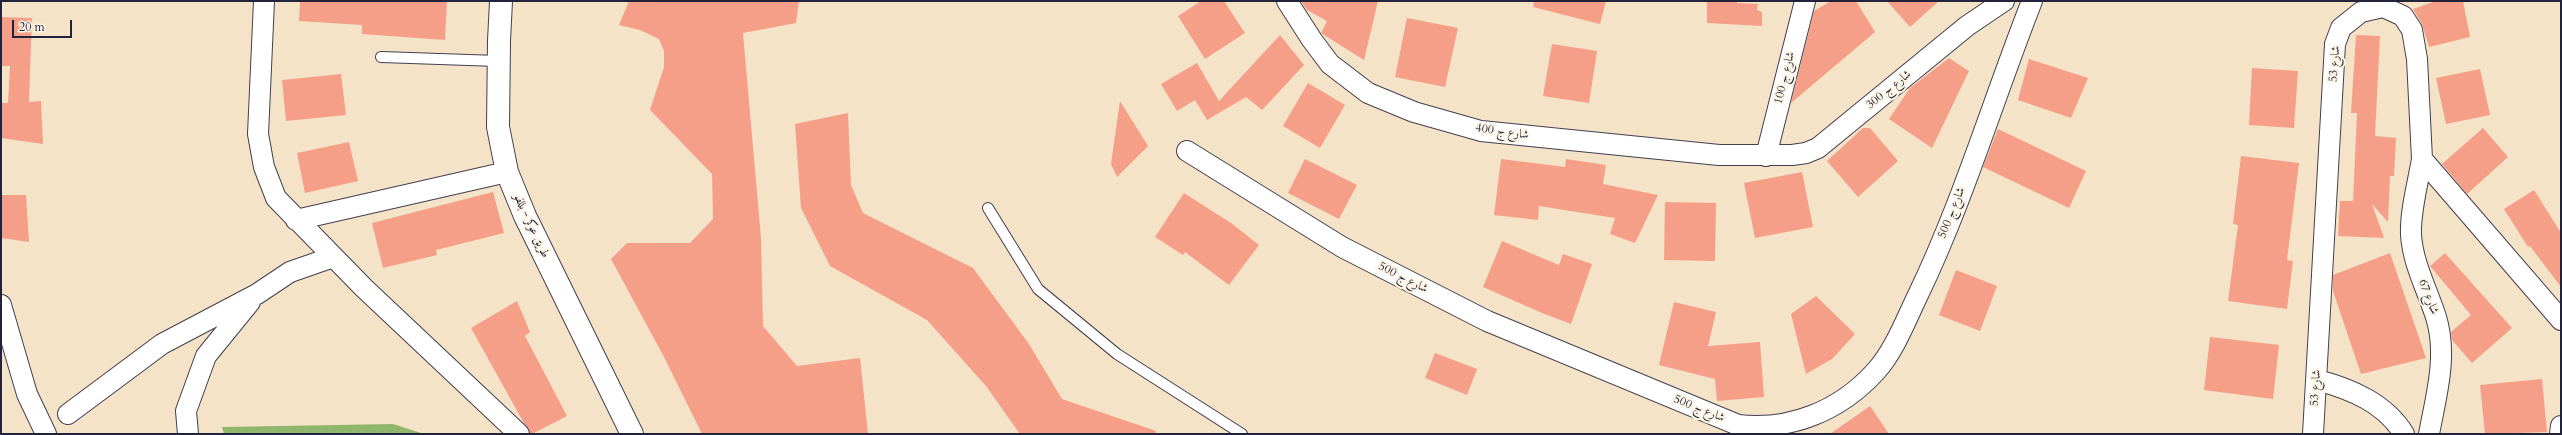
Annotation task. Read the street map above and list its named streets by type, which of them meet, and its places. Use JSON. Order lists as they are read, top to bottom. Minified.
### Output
{"streets":{"street":["شارع 53","شارع ج 100","شارع ج 300","شارع ج 400","شارع ج 500","طريق عوكر - بللفو","شارع 67"]},"crossings":[["شارع 53","شارع 67"],["شارع ج 100","شارع ج 300"],["شارع ج 100","شارع ج 400"],["شارع ج 300","شارع ج 400"]],"scale_bar":"20 m"}
